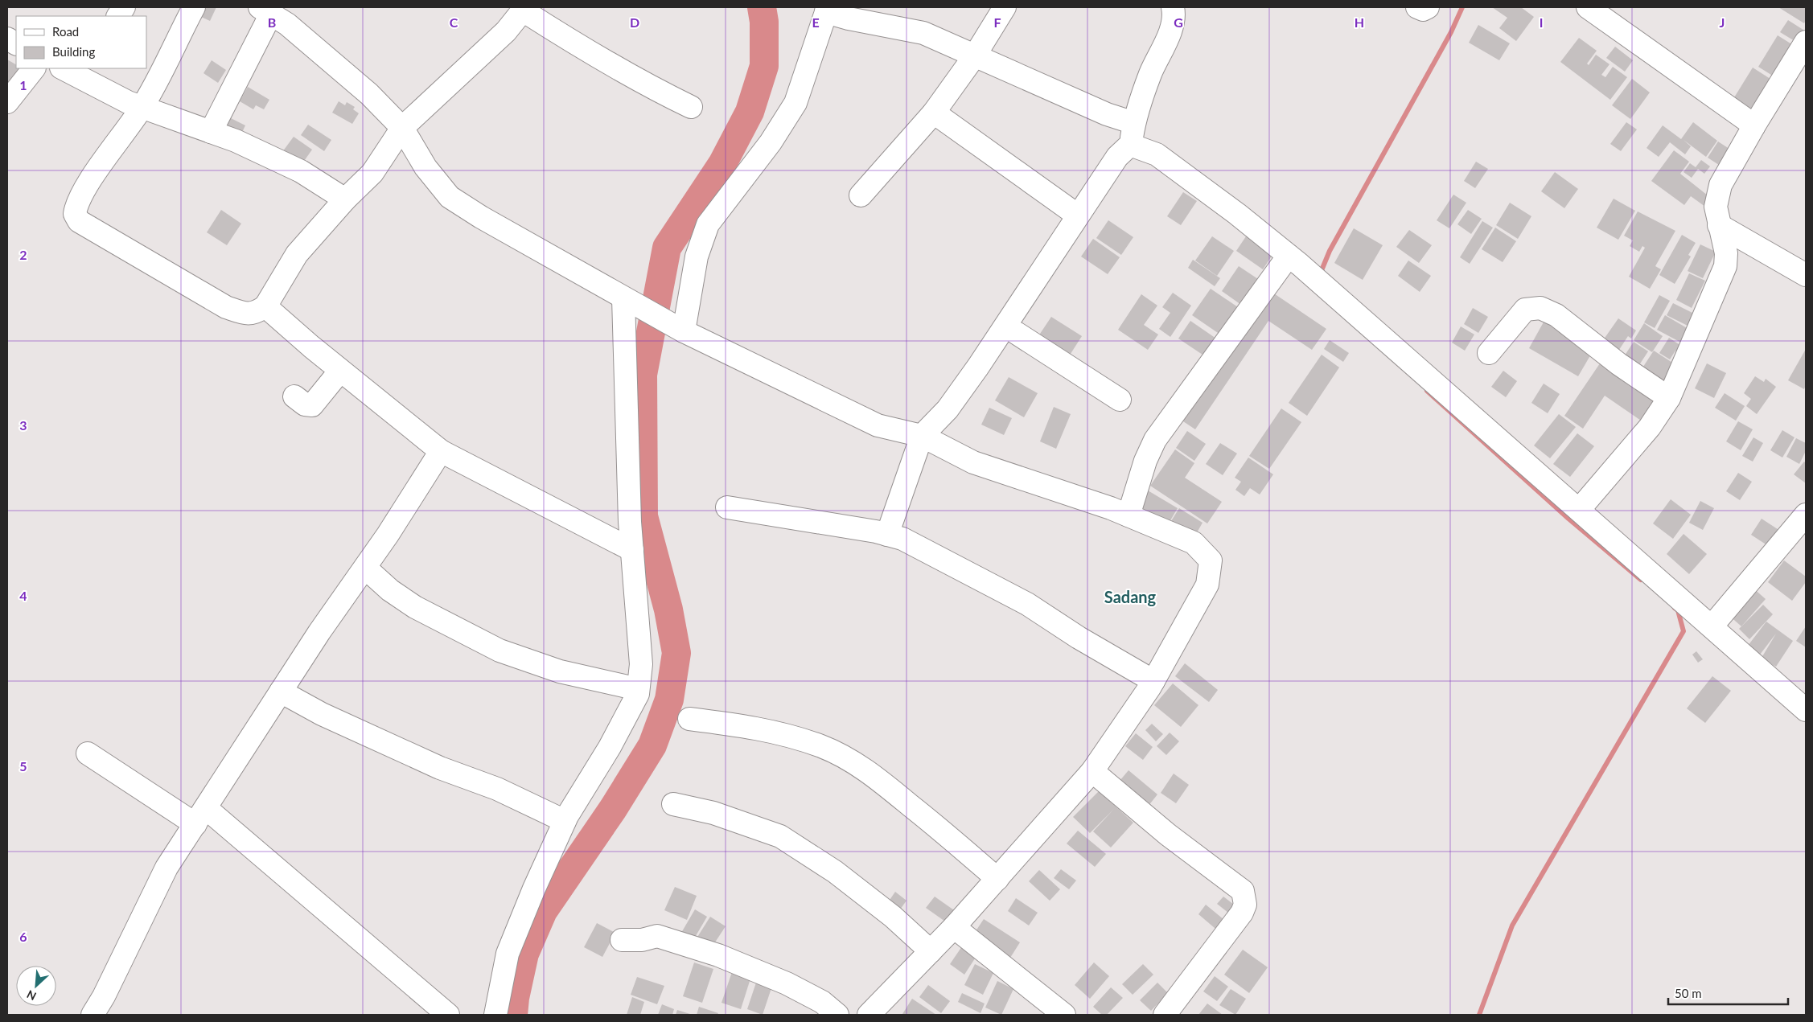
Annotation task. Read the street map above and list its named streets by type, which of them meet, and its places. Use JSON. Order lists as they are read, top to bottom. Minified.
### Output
{"districts":["Sadang"],"legend":["Road","Building"],"scale_bar":"50 m","north":"bottom left","grid":{"columns":["B","C","D","E","F","G","H","I","J"],"rows":["1","2","3","4","5","6"]}}
